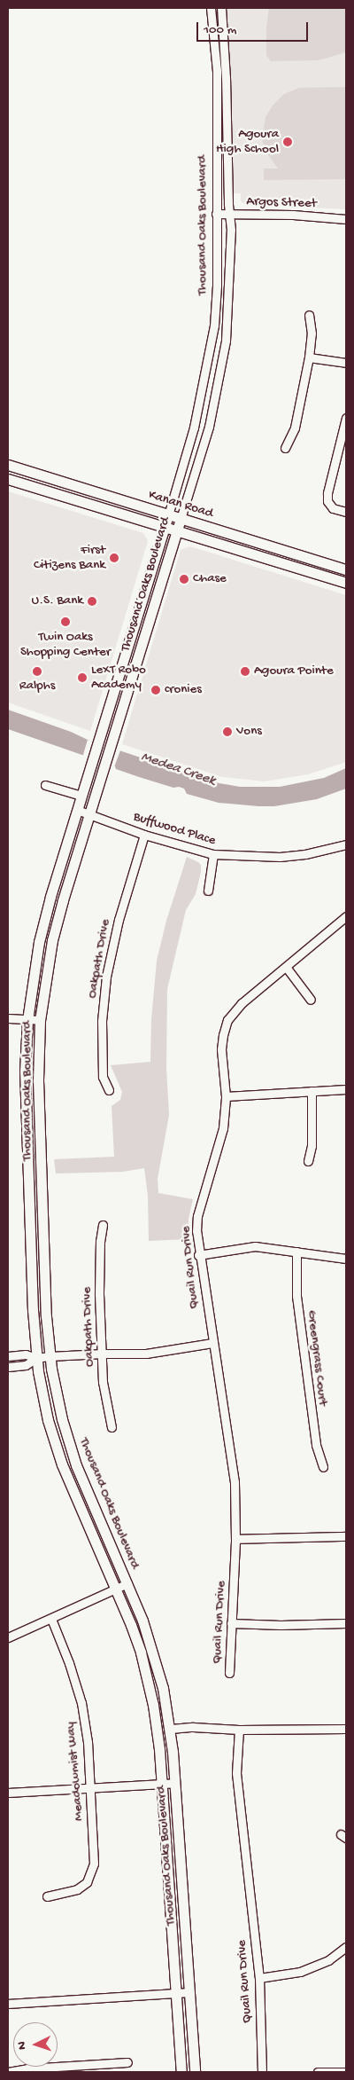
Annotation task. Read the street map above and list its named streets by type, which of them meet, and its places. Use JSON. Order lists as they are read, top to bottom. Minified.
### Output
{"streets":{"main road":["Thousand Oaks Boulevard","Kanan Road"],"street":["Argos Street","Buffwood Place","Oakpath Drive","Quail Run Drive","Greengrass Court","Meadowmist Way"]},"crossings":[["Argos Street","Thousand Oaks Boulevard"],["Thousand Oaks Boulevard","Kanan Road"],["Thousand Oaks Boulevard","Buffwood Place"],["Buffwood Place","Oakpath Drive"]],"water":["Medea Creek"],"places":["Agoura High School","First Citizens Bank","Chase","U.S. Bank","Twin Oaks Shopping Center","Ralphs","Agoura Pointe","LeXT Robo Academy","cronies","Vons"],"scale_bar":"100 m","north":"left"}
